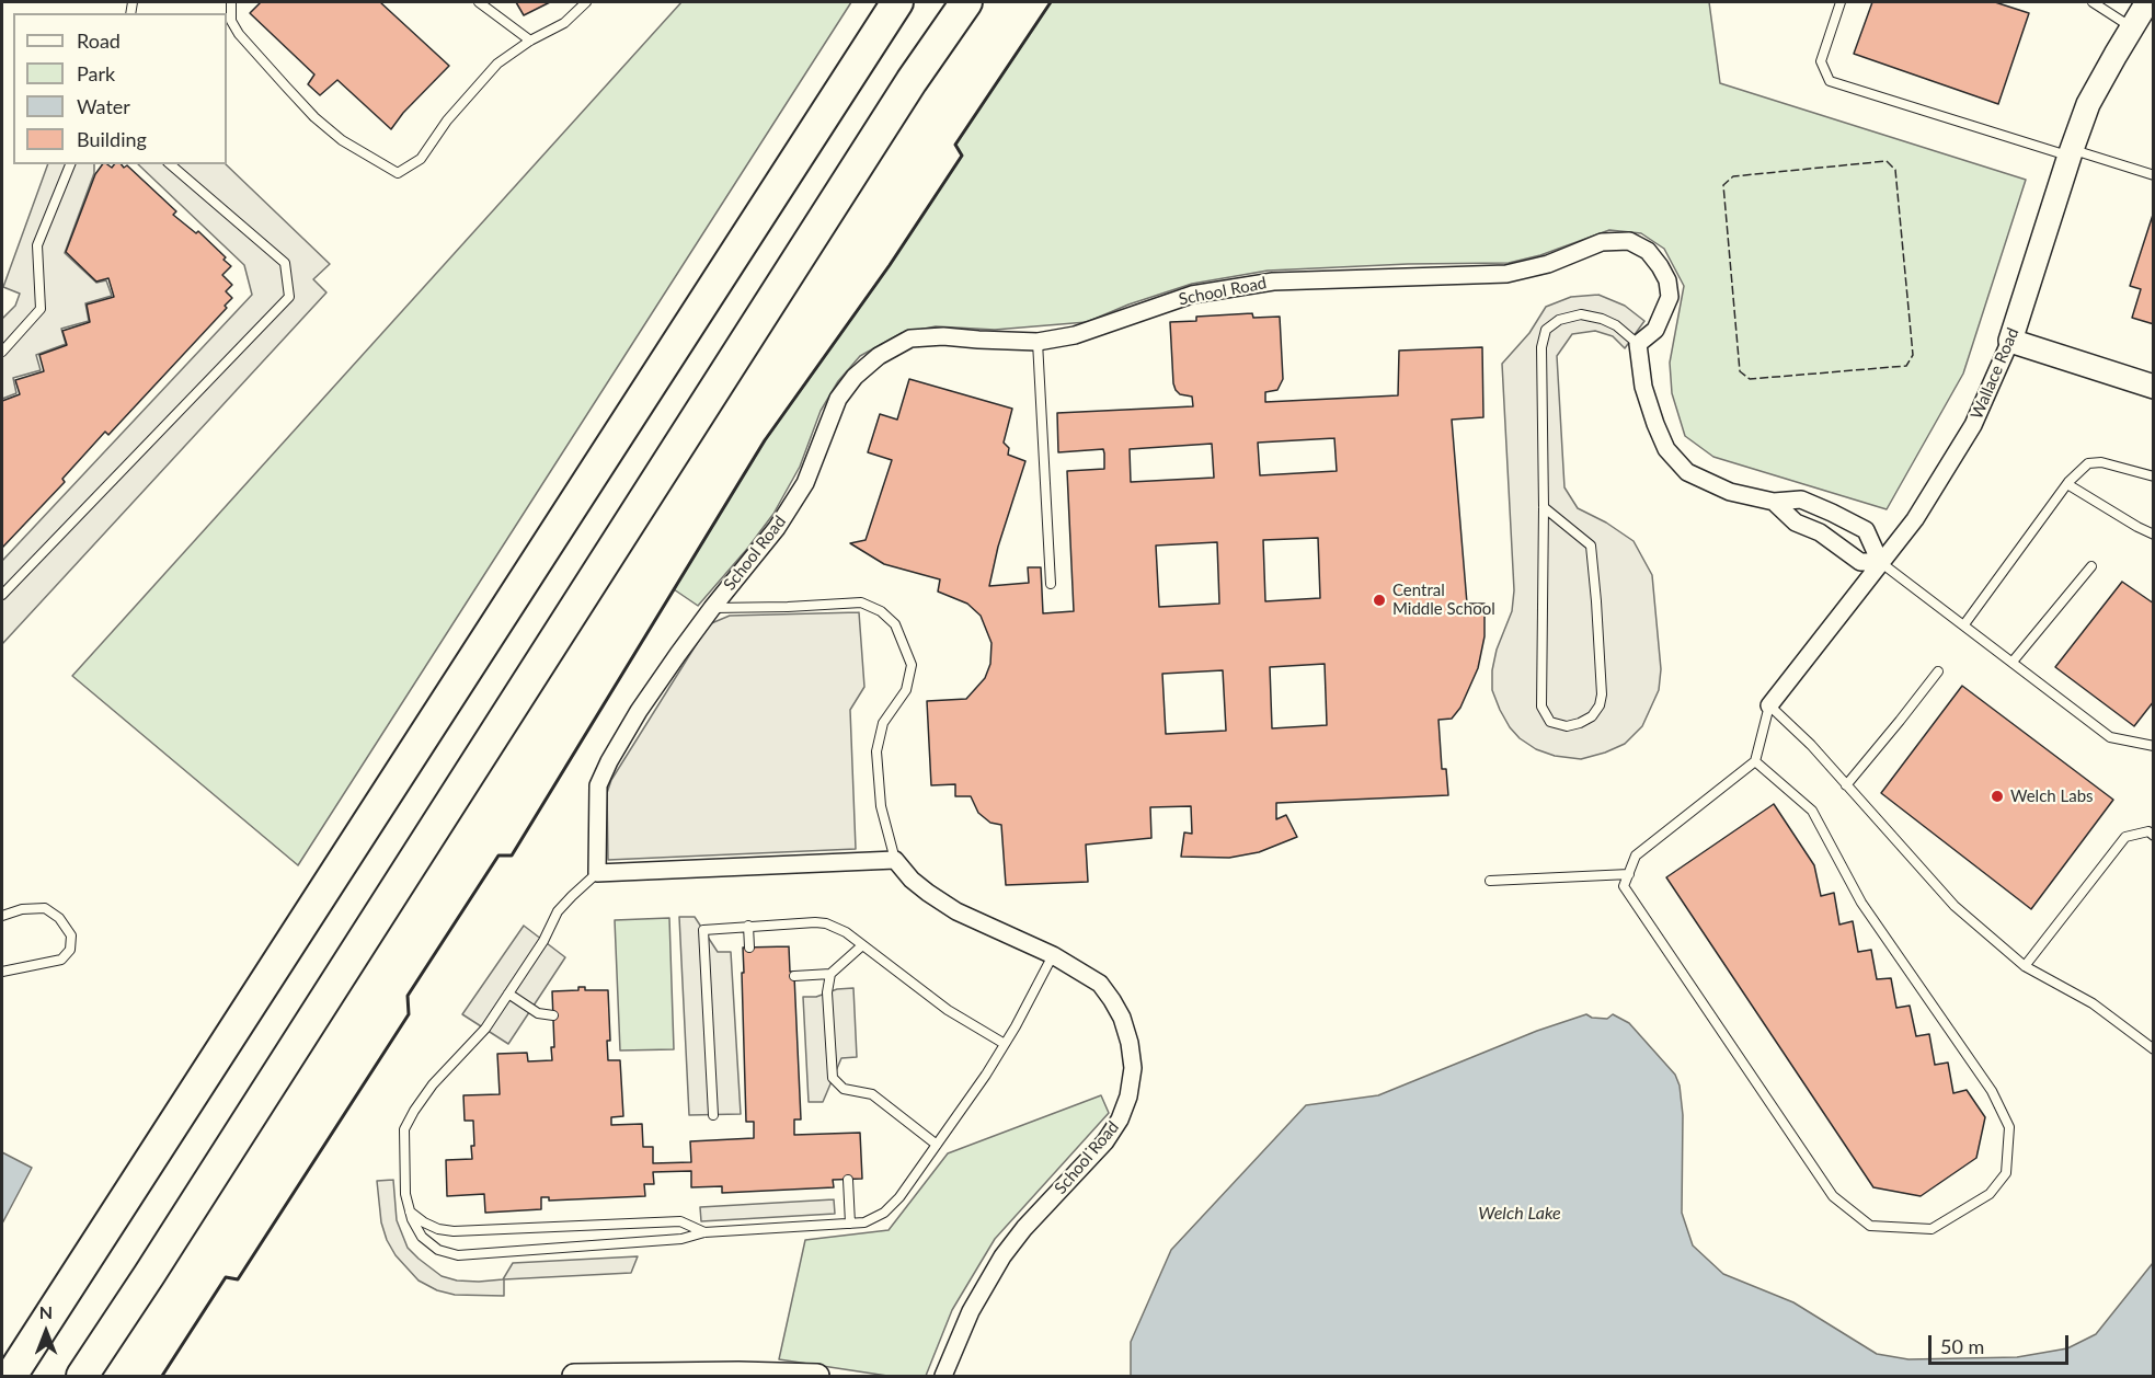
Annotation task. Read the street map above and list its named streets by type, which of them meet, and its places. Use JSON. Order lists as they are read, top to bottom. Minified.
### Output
{"streets":{"street":["School Road","Wallace Road"]},"water":["Welch Lake"],"places":["Central Middle School","Welch Labs"],"legend":["Road","Park","Water","Building"],"scale_bar":"50 m","north":"top"}
